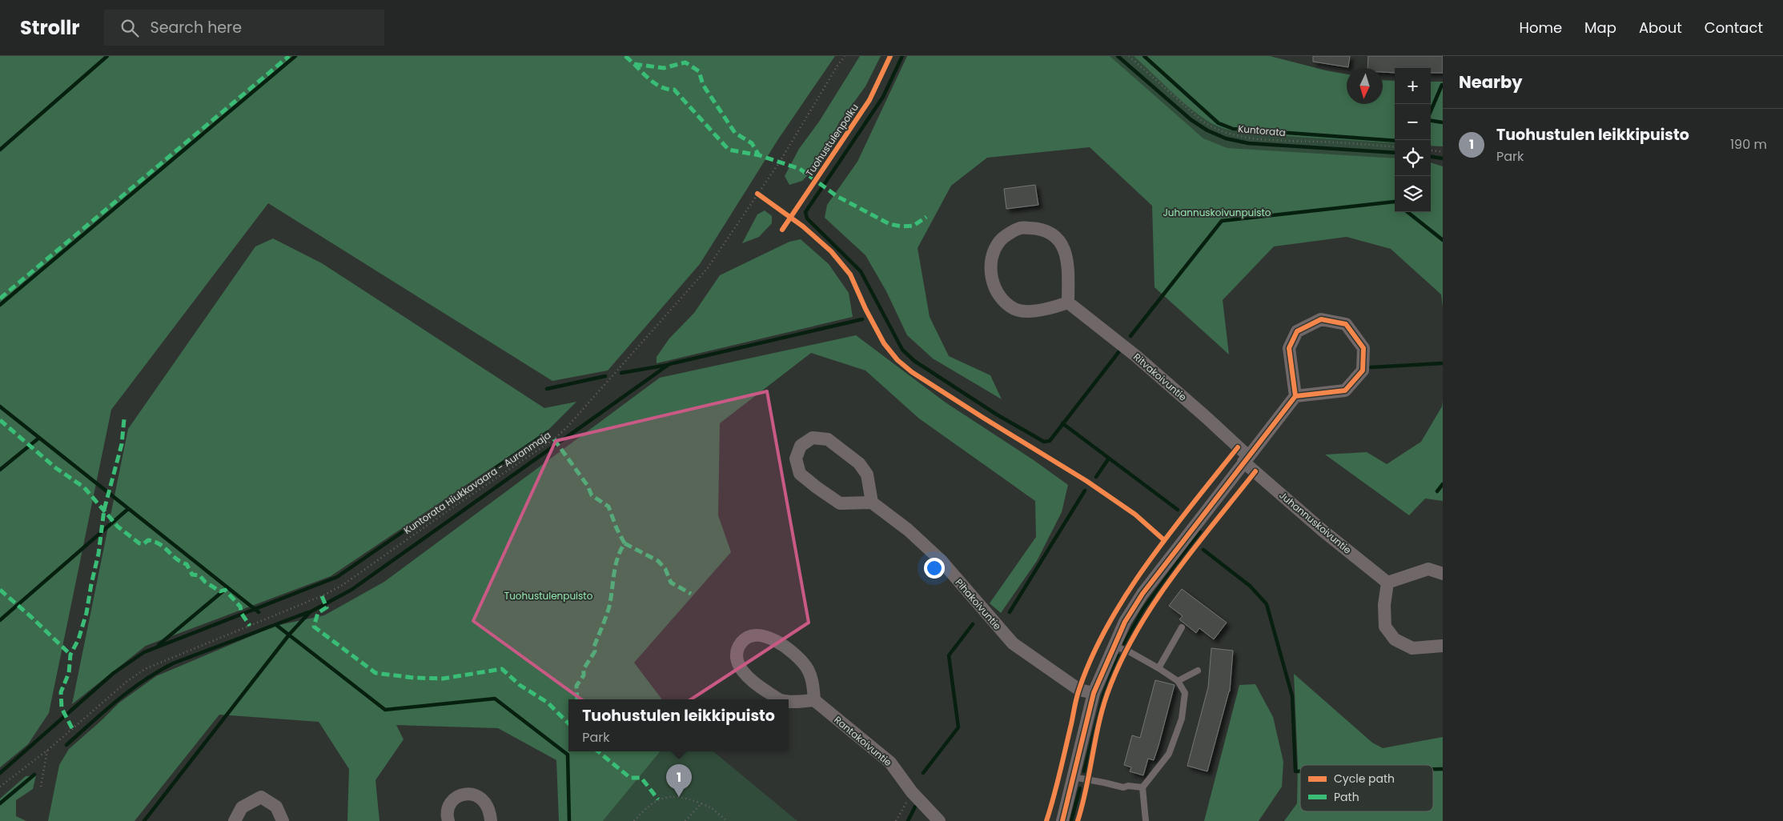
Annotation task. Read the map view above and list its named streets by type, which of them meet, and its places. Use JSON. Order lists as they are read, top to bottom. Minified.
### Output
{"streets":{"street":["Ritvakoivuntie","Juhannuskoivuntie","Pihakoivuntie","Rantakoivuntie"],"path":["Kuntorata","Kuntorata Hiukkavaara - Auranmaja"],"cycle path":["Tuohustulenpolku"]},"crossings":[["Ritvakoivuntie","Juhannuskoivuntie"]],"parks":["Juhannuskoivunpuisto","Tuohustulenpuisto"],"legend":["Cycle path","Path"],"north":"bottom","page":{"header":"Strollr","search":"Search here","nav":["Home","Map","About","Contact"],"heading":"Nearby","map_buttons":["+","−"],"list":[{"mark":"1","name":"Tuohustulen leikkipuisto","note":"Park","value":"190 m"}],"popup":["Tuohustulen leikkipuisto","Park"],"pins":"1"}}
